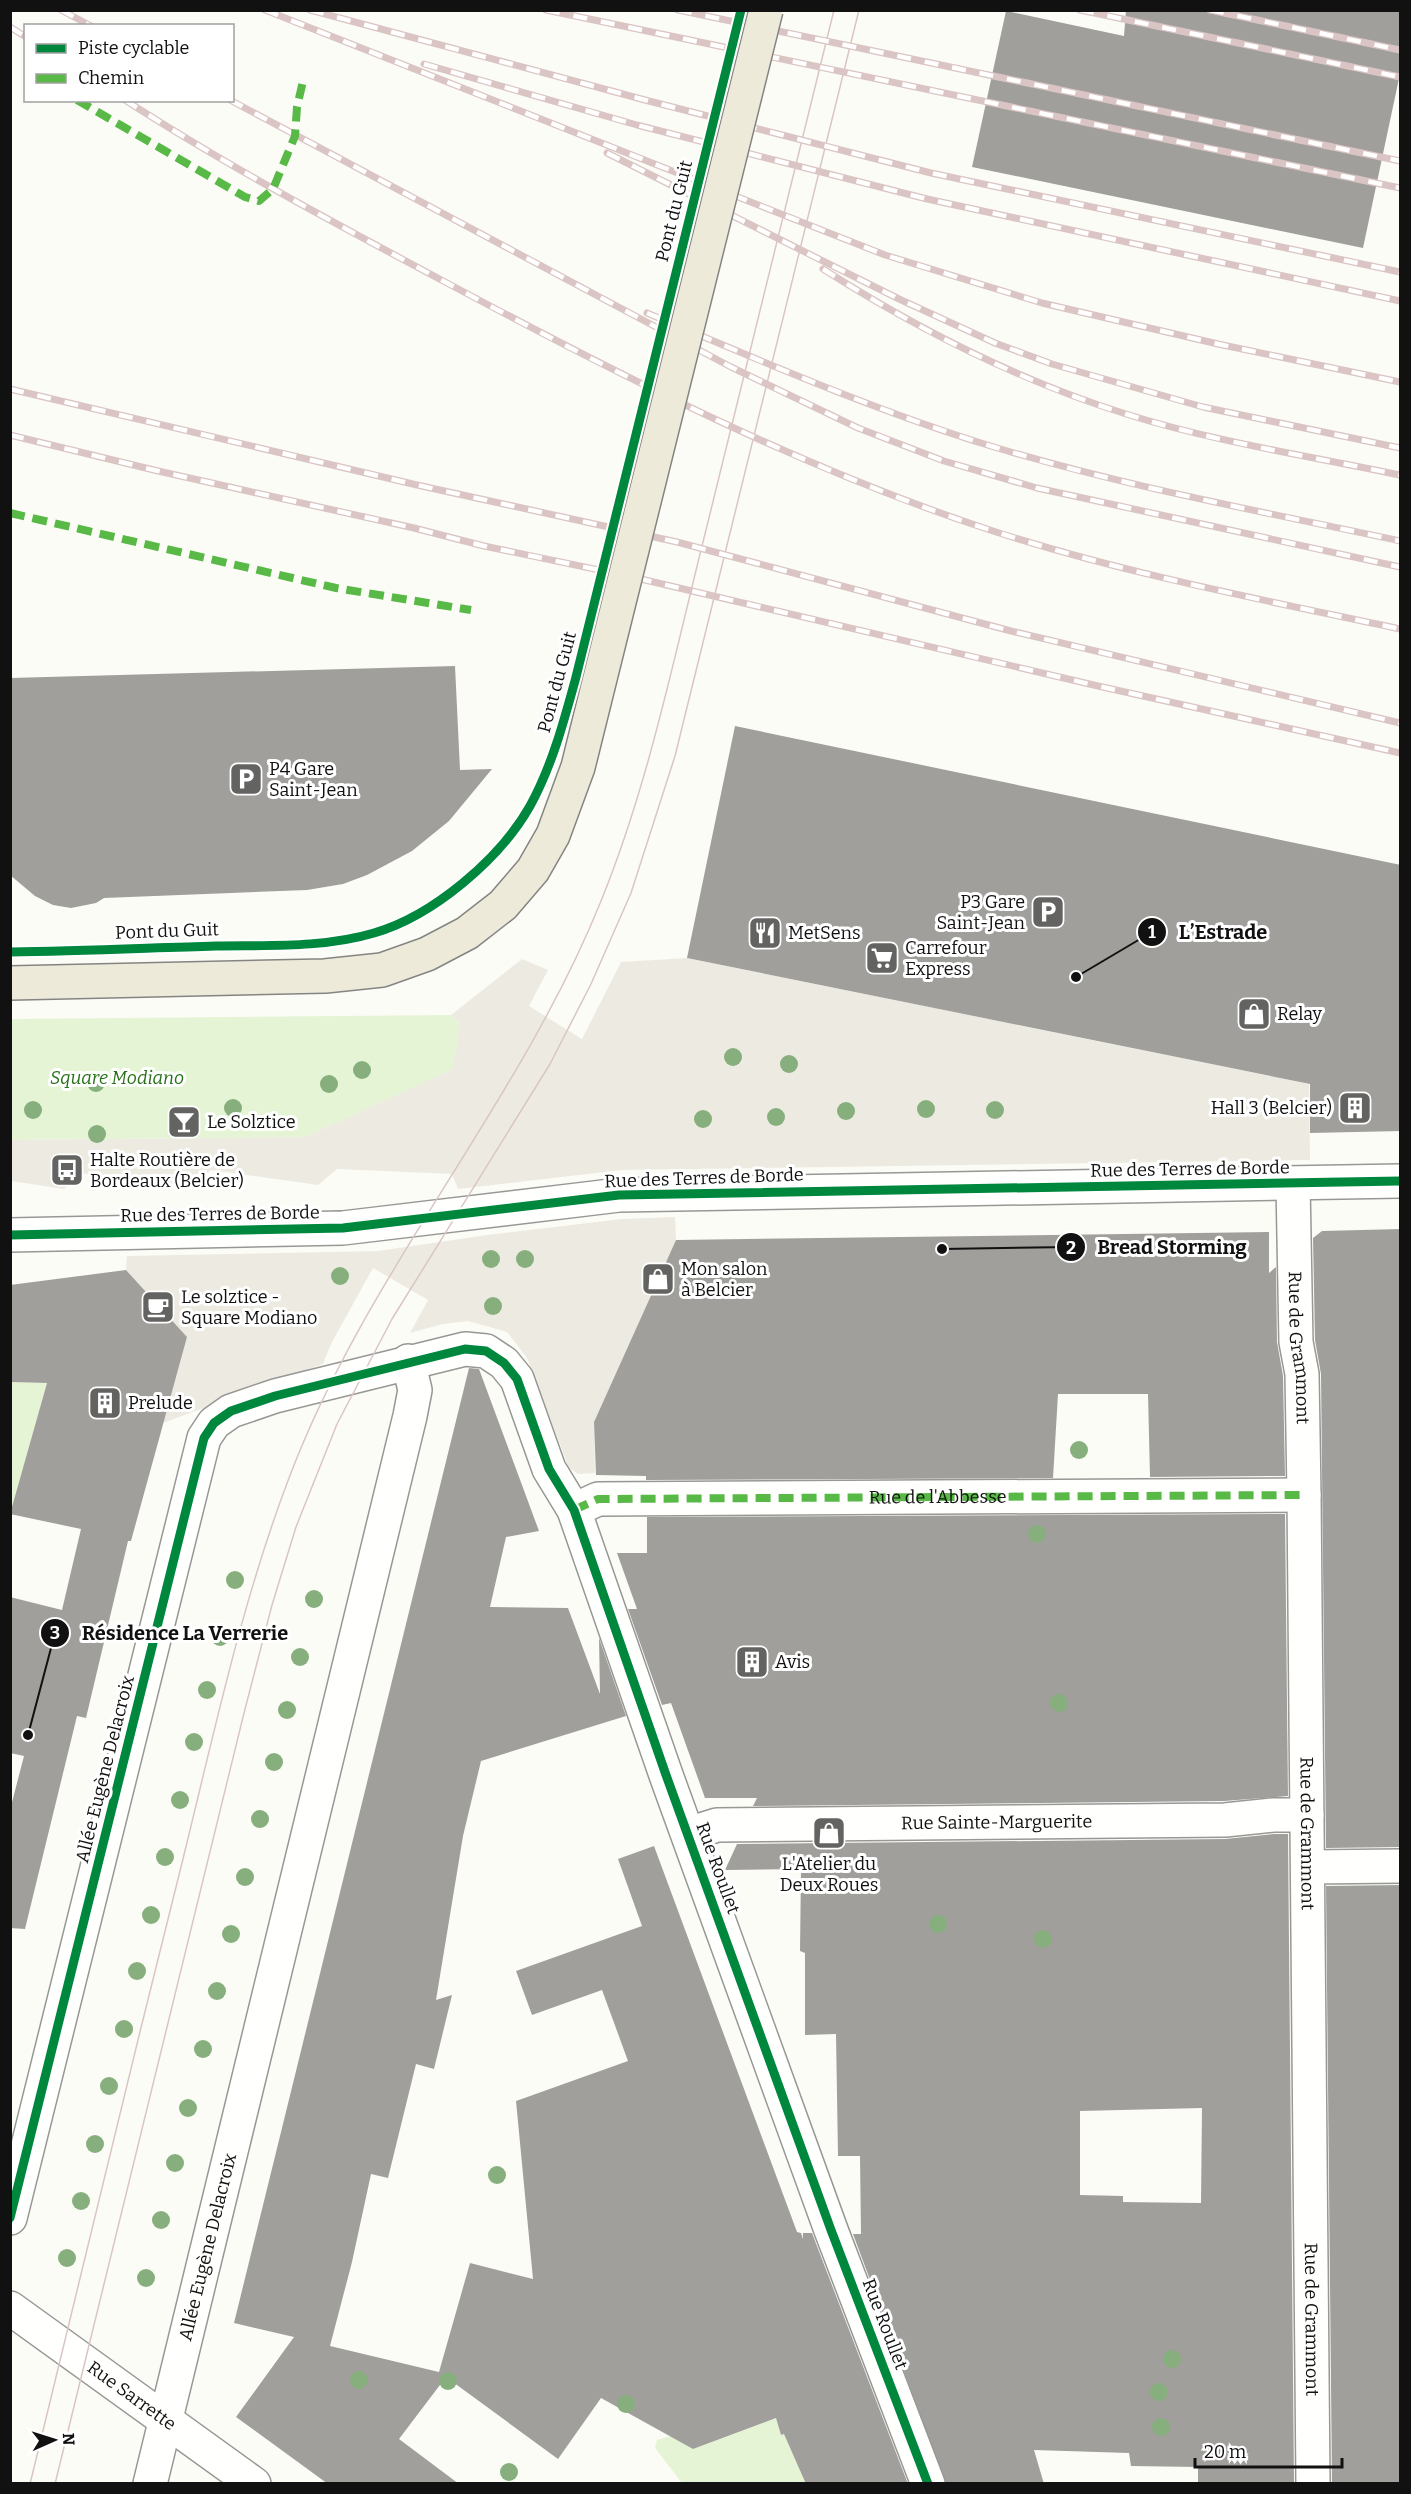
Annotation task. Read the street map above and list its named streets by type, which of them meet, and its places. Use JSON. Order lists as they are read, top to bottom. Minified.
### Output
{"streets":{"street":["Rue des Terres de Borde","Rue de Grammont","Rue de l'Abbesse","Allée Eugène Delacroix","Rue Sainte-Marguerite","Rue Roullet","Rue Sarrette"],"cycle path":["Pont du Guit"]},"crossings":[["Rue des Terres de Borde","Rue de Grammont"],["Rue de Grammont","Rue de l'Abbesse"],["Rue de Grammont","Rue Sainte-Marguerite"],["Rue de l'Abbesse","Rue Roullet"],["Allée Eugène Delacroix","Rue Roullet"],["Allée Eugène Delacroix","Rue Sarrette"],["Rue Sainte-Marguerite","Rue Roullet"]],"parks":["Square Modiano"],"places":{"parking":["P4 Gare Saint-Jean","P3 Gare Saint-Jean"],"restaurant":["MetSens"],"supermarket":["Carrefour Express"],"other":["L’Estrade","Bread Storming","Résidence La Verrerie"],"shop":["Relay","Mon salon à Belcier","L'Atelier du Deux Roues"],"building":["Hall 3 (Belcier)","Prelude","Avis"],"bar":["Le Solztice"],"bus stop":["Halte Routière de Bordeaux (Belcier)"],"cafe":["Le solztice - Square Modiano"]},"legend":["Piste cyclable","Chemin"],"scale_bar":"20 m","north":"right"}
